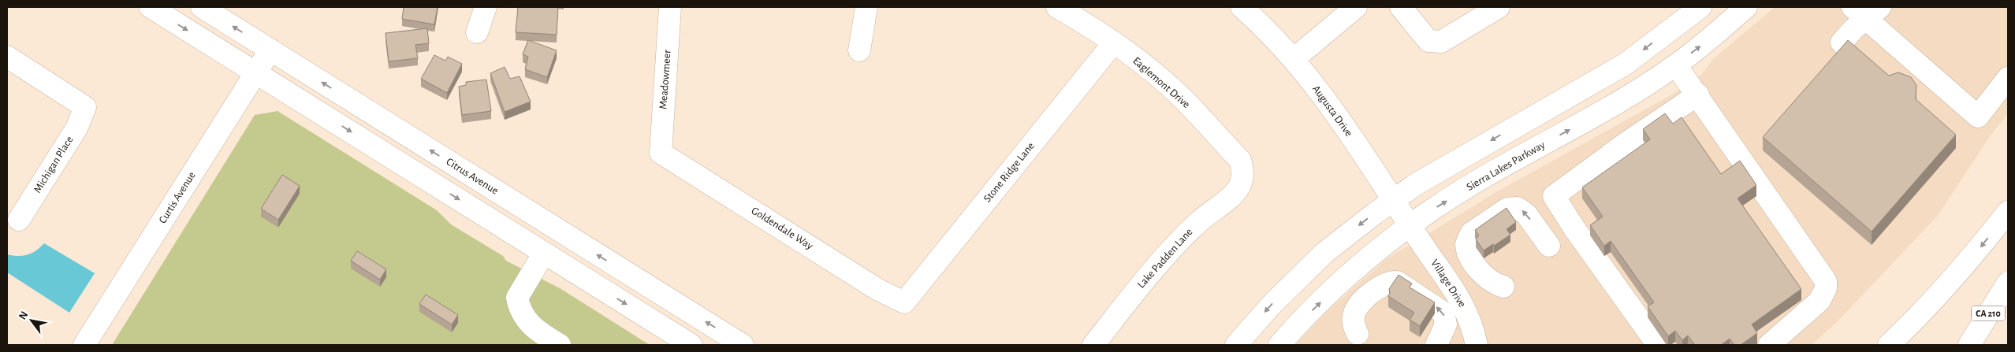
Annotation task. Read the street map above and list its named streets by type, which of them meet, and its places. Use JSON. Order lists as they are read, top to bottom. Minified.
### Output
{"streets":{"main road":["Meadowmeer","Eaglemont Drive","Augusta Drive","Michigan Place","Sierra Lakes Parkway","Stone Ridge Lane","Citrus Avenue","Curtis Avenue","Goldendale Way","Lake Padden Lane","Village Drive","CA 210"]},"crossings":[["Meadowmeer","Goldendale Way"],["Eaglemont Drive","Stone Ridge Lane"],["Eaglemont Drive","Lake Padden Lane"],["Augusta Drive","Sierra Lakes Parkway"],["Augusta Drive","Village Drive"],["Sierra Lakes Parkway","Village Drive"],["Stone Ridge Lane","Goldendale Way"],["Citrus Avenue","Curtis Avenue"]],"north":"top left"}
